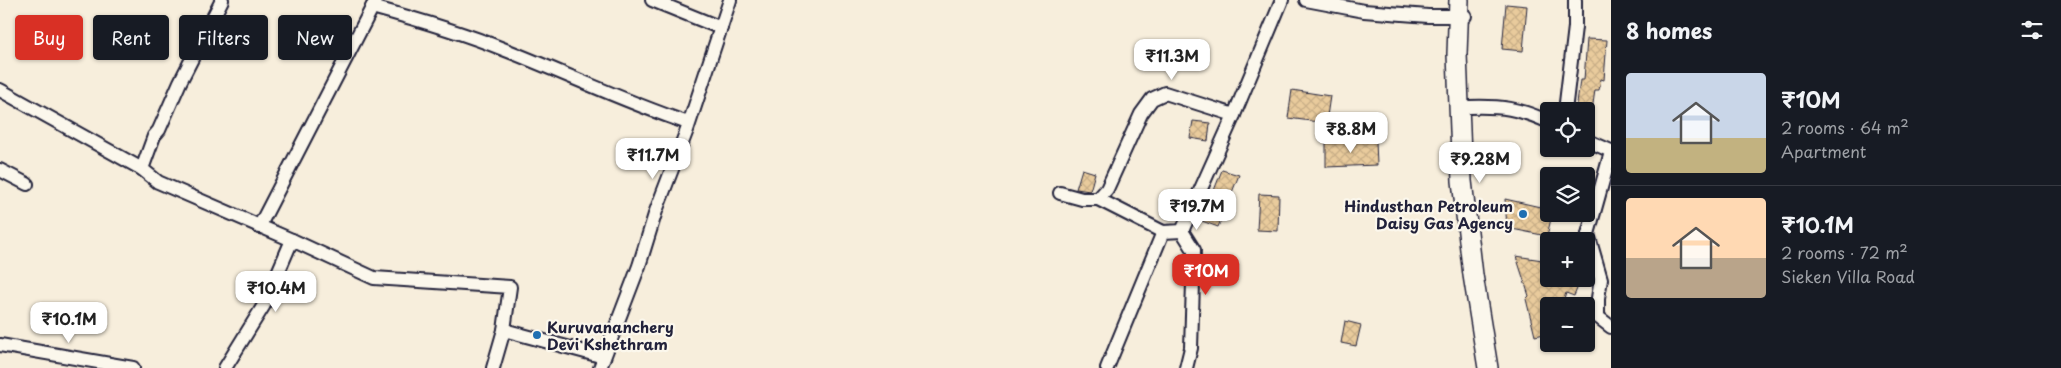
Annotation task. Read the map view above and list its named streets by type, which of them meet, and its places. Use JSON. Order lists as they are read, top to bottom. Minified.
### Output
{"places":["Hindusthan Petroleum Daisy Gas Agency","Kuruvananchery Devi Kshethram"],"page":{"heading":"8 homes","chip":["Buy","Rent","Filters","New"],"price":["₹11.3M","₹8.8M","₹11.7M","₹9.28M","₹19.7M","₹10M","₹10.4M","₹10.1M"],"list":[{"name":"₹10M","note":"2 rooms · 64 m² · Apartment"},{"name":"₹10.1M","note":"2 rooms · 72 m² · Sieken Villa Road"}],"map_buttons":["+","−"]}}
